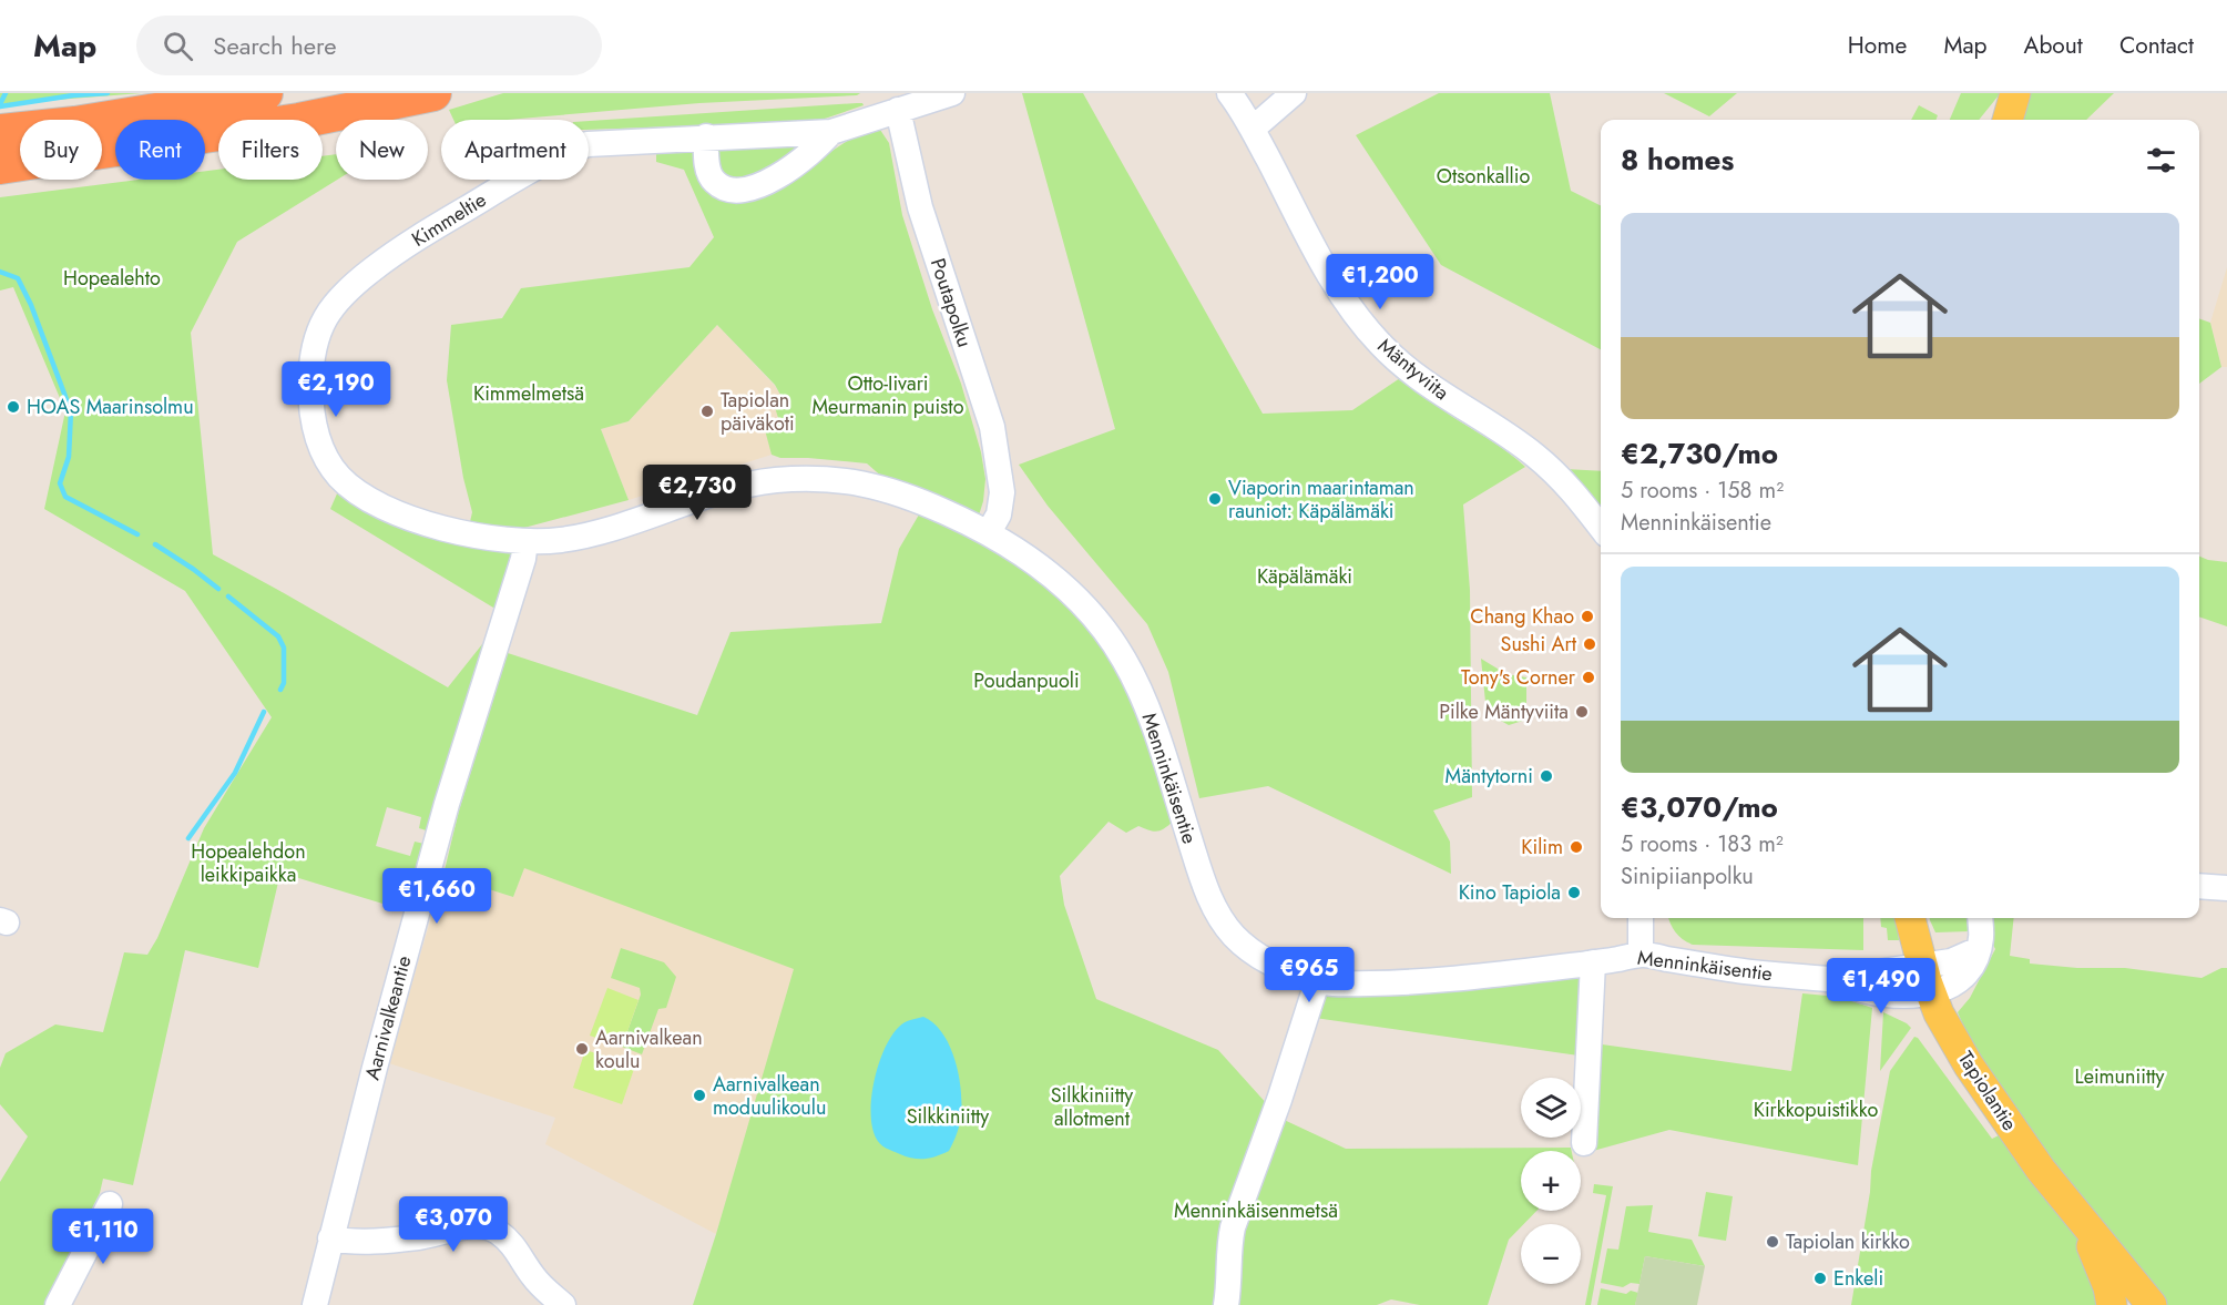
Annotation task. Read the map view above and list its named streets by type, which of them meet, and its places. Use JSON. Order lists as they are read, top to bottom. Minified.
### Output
{"streets":{"main road":["Tapiolantie"],"street":["Kimmeltie","Poutapolku","Mäntyviita","Menninkäisentie","Aarnivalkeantie"]},"crossings":[["Kimmeltie","Poutapolku"],["Kimmeltie","Menninkäisentie"],["Kimmeltie","Aarnivalkeantie"],["Poutapolku","Menninkäisentie"],["Menninkäisentie","Aarnivalkeantie"],["Menninkäisentie","Tapiolantie"]],"parks":["Otsonkallio","Hopealehto","Otto-Iivari Meurmanin puisto","Kimmelmetsä","Käpälämäki","Poudanpuoli","Hopealehdon leikkipaikka","Leimuniitty","Silkkiniitty allotment","Kirkkopuistikko","Silkkiniitty","Menninkäisenmetsä"],"places":["HOAS Maarinsolmu","Tapiolan päiväkoti","Viaporin maarintaman rauniot: Käpälämäki","Chang Khao","Sushi Art","Tony's Corner","Pilke Mäntyviita","Mäntytorni","Kilim","Kino Tapiola","Aarnivalkean koulu","Aarnivalkean moduulikoulu","Tapiolan kirkko","Enkeli"],"page":{"header":"Map","search":"Search here","nav":["Home","Map","About","Contact"],"chip":["Buy","Rent","Filters","New","Apartment"],"heading":"8 homes","list":[{"name":"€2,730/mo","note":"5 rooms · 158 m² · Menninkäisentie"},{"name":"€3,070/mo","note":"5 rooms · 183 m² · Sinipiianpolku"}],"price":["€1,200","€2,190","€2,730","€1,660","€965","€1,490","€3,070","€1,110"],"map_buttons":["+","−"]}}
